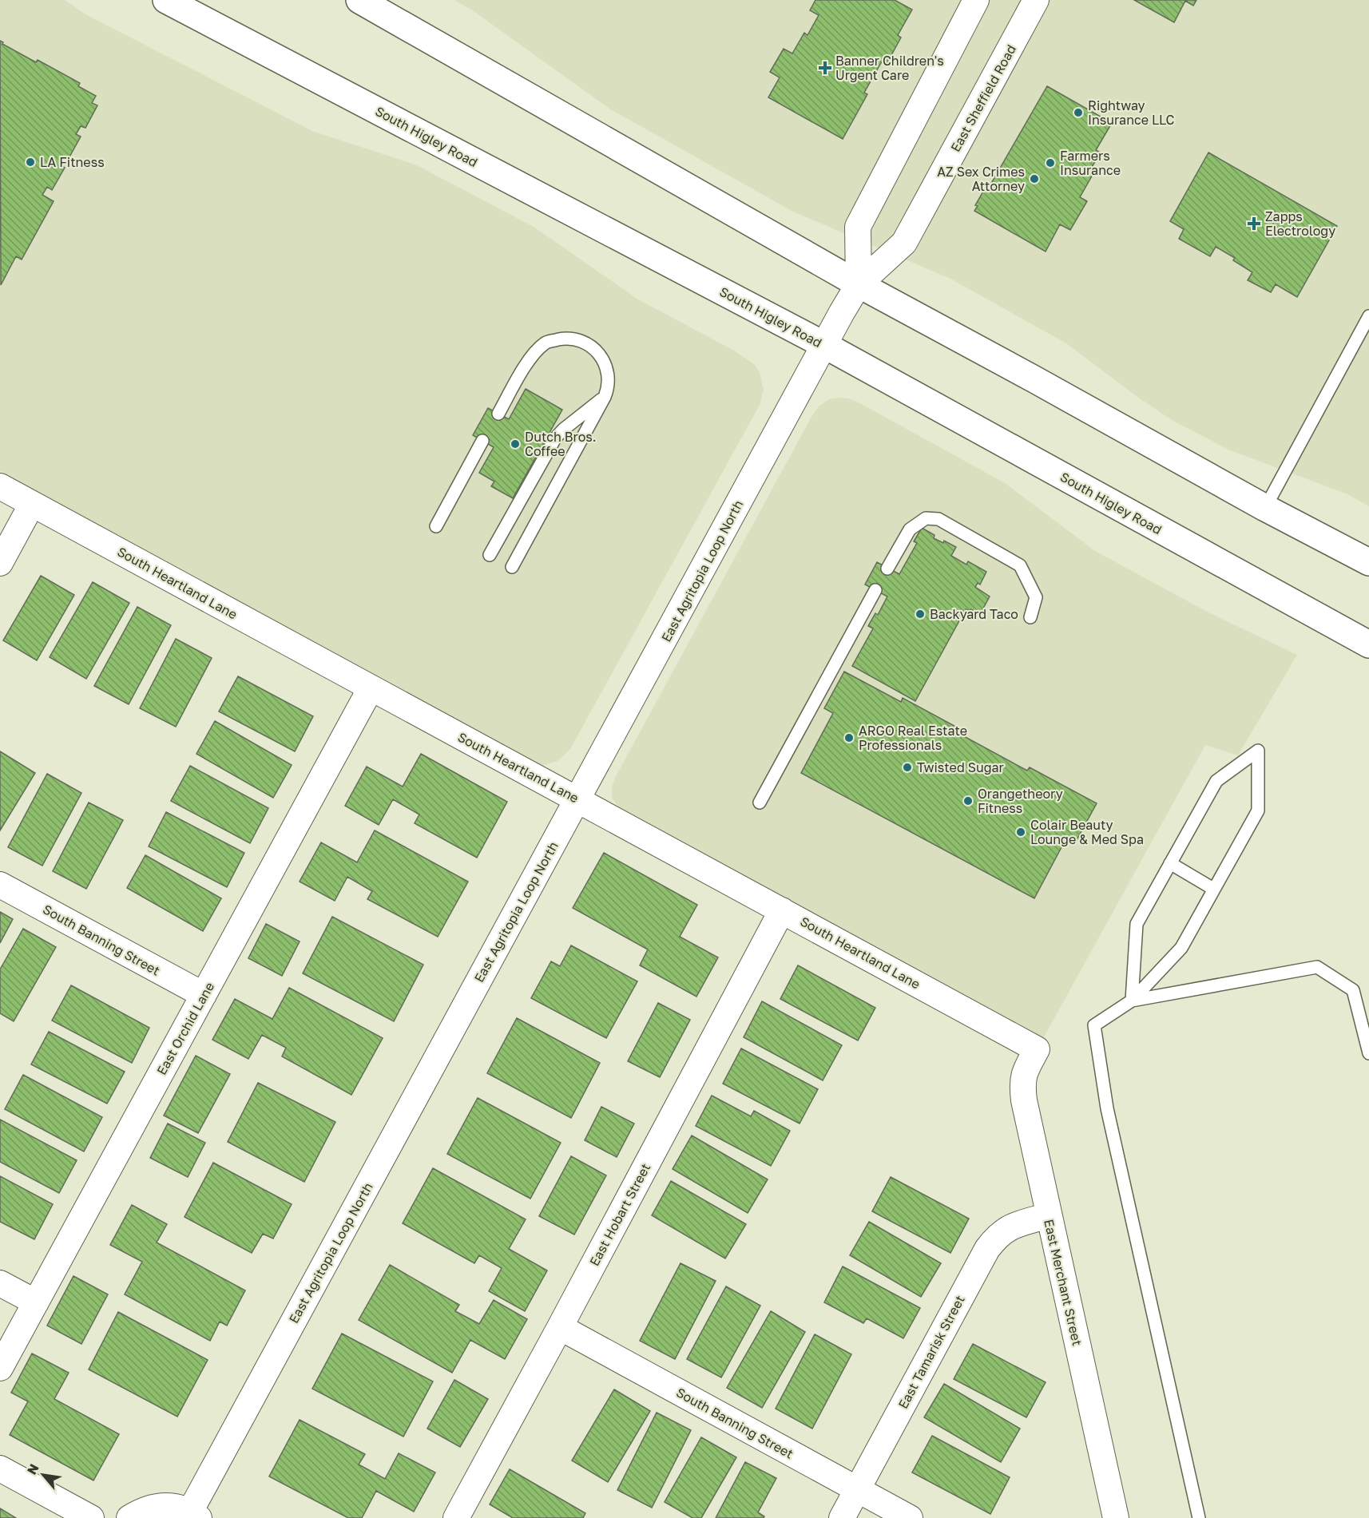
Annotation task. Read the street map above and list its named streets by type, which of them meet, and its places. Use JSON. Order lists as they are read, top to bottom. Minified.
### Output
{"streets":{"main road":["South Higley Road"],"street":["East Sheffield Road","East Agritopia Loop North","South Heartland Lane","South Banning Street","East Orchid Lane","East Hobart Street","East Merchant Street","East Tamarisk Street"]},"crossings":[["East Sheffield Road","East Agritopia Loop North"],["South Higley Road","East Agritopia Loop North"],["East Agritopia Loop North","South Heartland Lane"],["South Heartland Lane","East Orchid Lane"],["South Heartland Lane","East Hobart Street"],["South Heartland Lane","East Merchant Street"],["South Banning Street","East Orchid Lane"],["South Banning Street","East Hobart Street"],["South Banning Street","East Tamarisk Street"],["East Merchant Street","East Tamarisk Street"]],"places":{"health":["Banner Children's Urgent Care","Zapps Electrology"],"other":["Rightway Insurance LLC","LA Fitness","Farmers Insurance","AZ Sex Crimes Attorney","Dutch Bros. Coffee","Backyard Taco","ARGO Real Estate Professionals","Twisted Sugar","Orangetheory Fitness","Colair Beauty Lounge & Med Spa"]},"north":"top left"}
